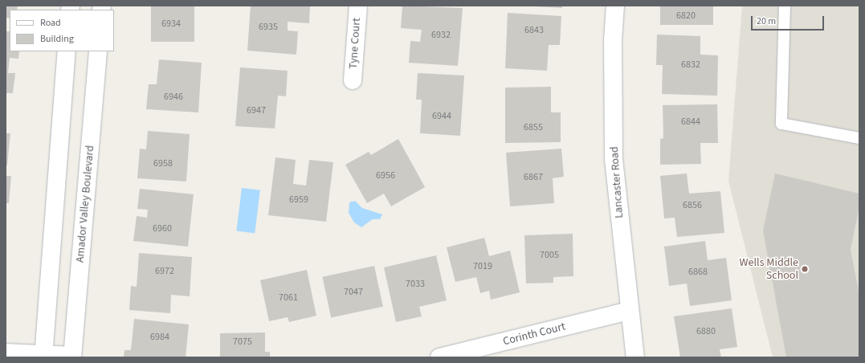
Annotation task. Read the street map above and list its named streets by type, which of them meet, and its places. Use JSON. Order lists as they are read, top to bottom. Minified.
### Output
{"streets":{"street":["Tyne Court","Lancaster Road","Amador Valley Boulevard","Corinth Court"]},"crossings":[["Lancaster Road","Corinth Court"]],"places":["Wells Middle School"],"house_numbers":["6820","6934","6935","6843","6932","6832","6946","6947","6944","6844","6855","6958","6956","6867","6959","6856","6960","7005","7019","6972","6868","7033","7047","7061","6880","6984","7075"],"legend":["Road","Building"],"scale_bar":"20 m"}
